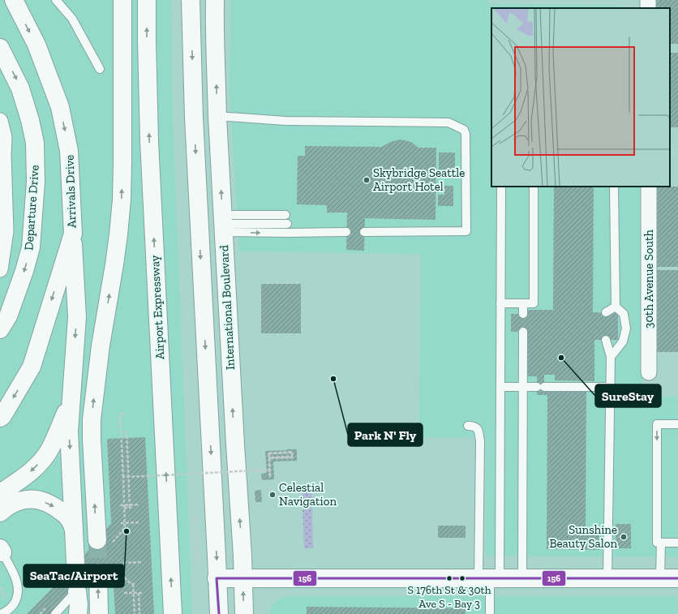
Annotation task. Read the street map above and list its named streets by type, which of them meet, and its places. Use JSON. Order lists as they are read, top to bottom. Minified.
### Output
{"streets":{"main road":["Arrivals Drive","Departure Drive","Airport Expressway","International Boulevard"],"street":["30th Avenue South"]},"places":["Skybridge Seattle Airport Hotel","SureStay","Park N' Fly","Celestial Navigation","SeaTac/Airport","Sunshine Beauty Salon","S 176th St & 30th Ave S - Bay 3"],"lines":["transit line 156"]}
